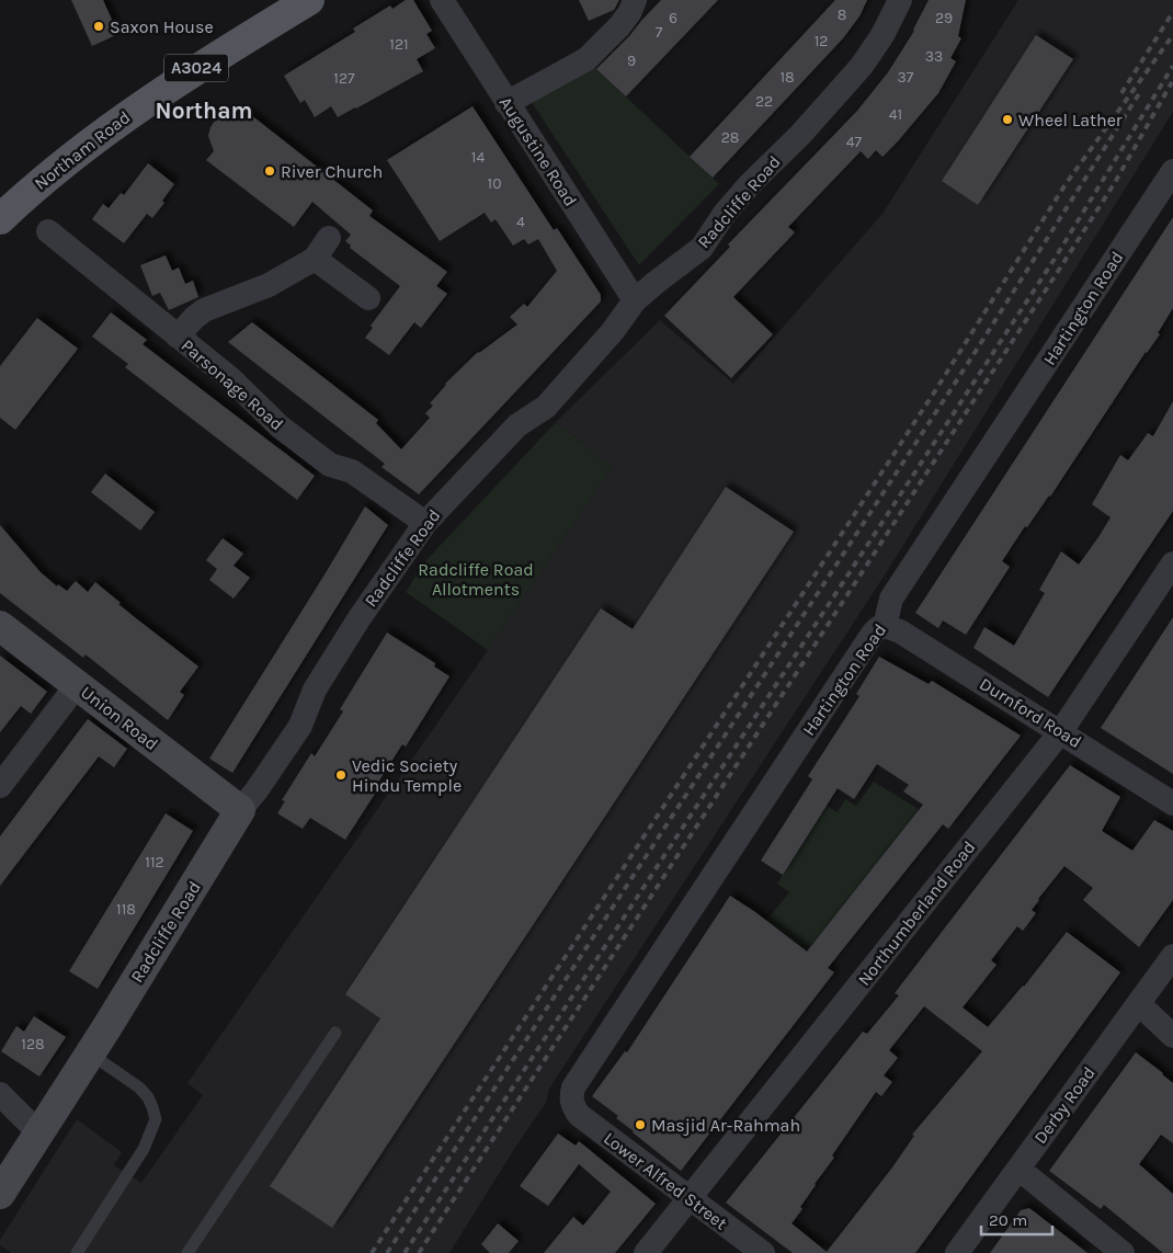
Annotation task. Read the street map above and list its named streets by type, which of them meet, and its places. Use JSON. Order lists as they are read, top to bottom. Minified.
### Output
{"streets":{"main road":["A3024","Northam Road"],"street":["Augustine Road","Radcliffe Road","Hartington Road","Parsonage Road","Durnford Road","Union Road","Northumberland Road","Derby Road","Lower Alfred Street"]},"crossings":[["Augustine Road","Radcliffe Road"],["Radcliffe Road","Parsonage Road"],["Radcliffe Road","Union Road"],["Hartington Road","Durnford Road"],["Hartington Road","Lower Alfred Street"],["Durnford Road","Northumberland Road"],["Northumberland Road","Lower Alfred Street"]],"districts":["Northam"],"parks":["Radcliffe Road Allotments"],"places":["Saxon House","Wheel Lather","River Church","Vedic Society Hindu Temple","Masjid Ar-Rahmah"],"house_numbers":["8","6","29","7","12","121","33","9","18","37","127","22","41","28","47","14","10","4","112","118","128"],"scale_bar":"20 m"}
